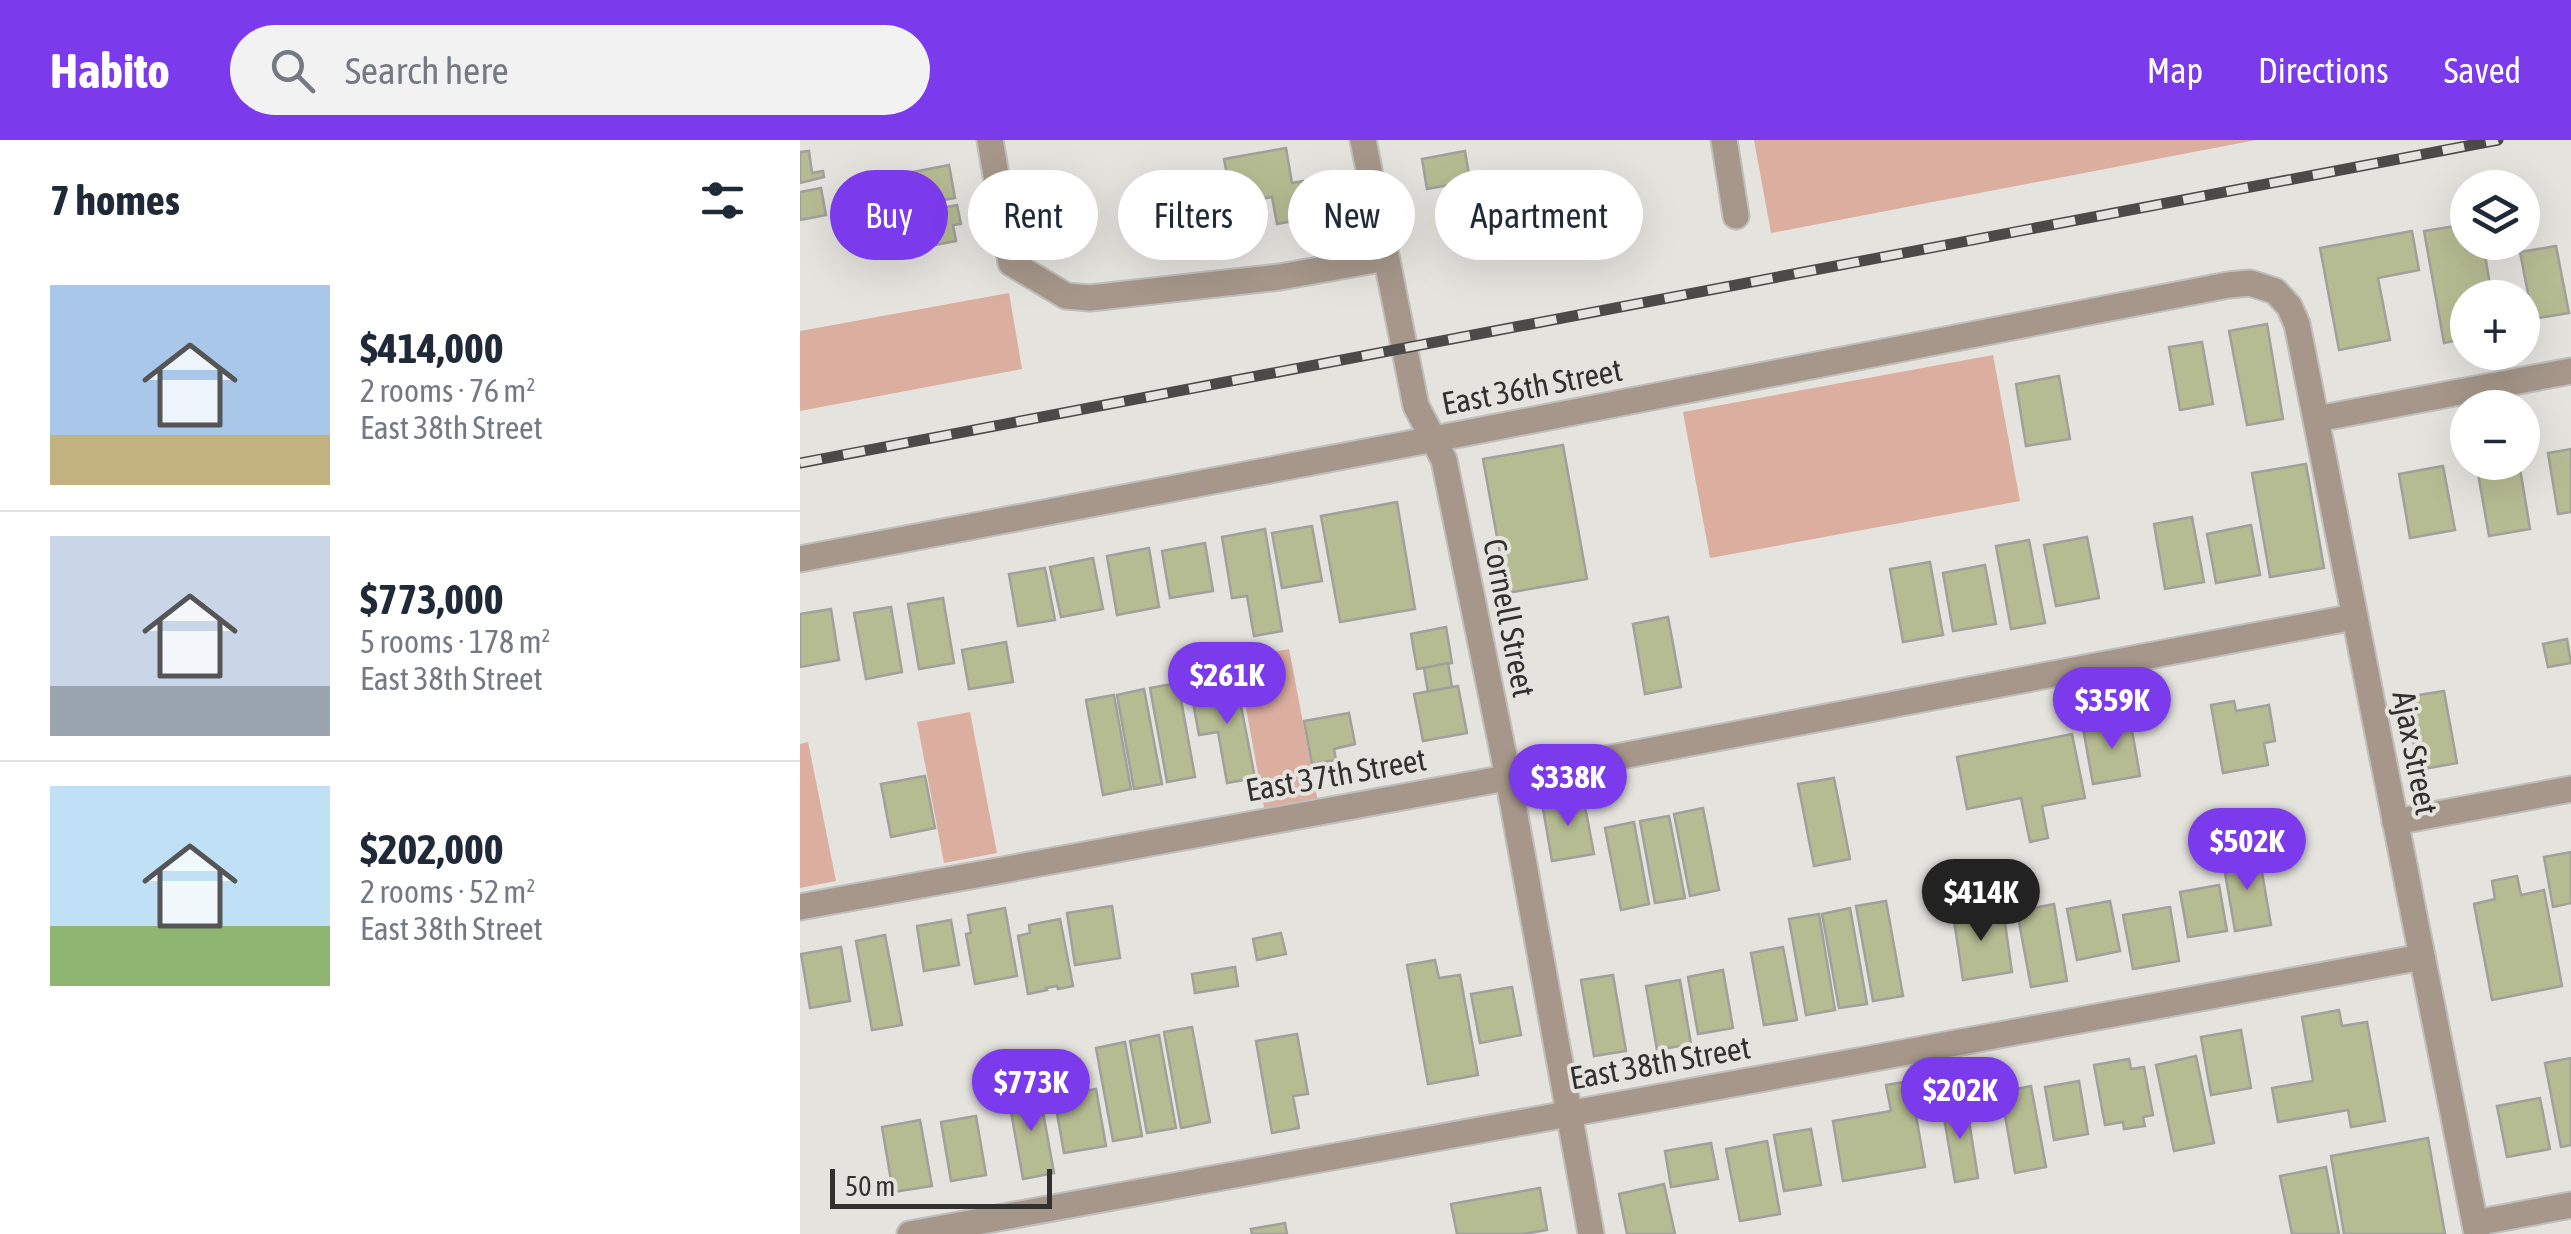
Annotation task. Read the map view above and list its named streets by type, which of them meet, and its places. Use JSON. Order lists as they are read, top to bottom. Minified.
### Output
{"streets":{"street":["East 36th Street","Cornell Street","Ajax Street","East 37th Street","East 38th Street"]},"crossings":[["East 36th Street","Cornell Street"],["East 36th Street","Ajax Street"],["Cornell Street","East 37th Street"],["Cornell Street","East 38th Street"],["Ajax Street","East 37th Street"],["Ajax Street","East 38th Street"]],"scale_bar":"50 m","page":{"header":"Habito","search":"Search here","nav":["Map","Directions","Saved"],"heading":"7 homes","map_buttons":["+","−"],"chip":["Buy","Rent","Filters","New","Apartment"],"list":[{"name":"$414,000","note":"2 rooms · 76 m² · East 38th Street"},{"name":"$773,000","note":"5 rooms · 178 m² · East 38th Street"},{"name":"$202,000","note":"2 rooms · 52 m² · East 38th Street"}],"price":["$261K","$359K","$338K","$502K","$414K","$773K","$202K"],"scale":"50 m"}}
